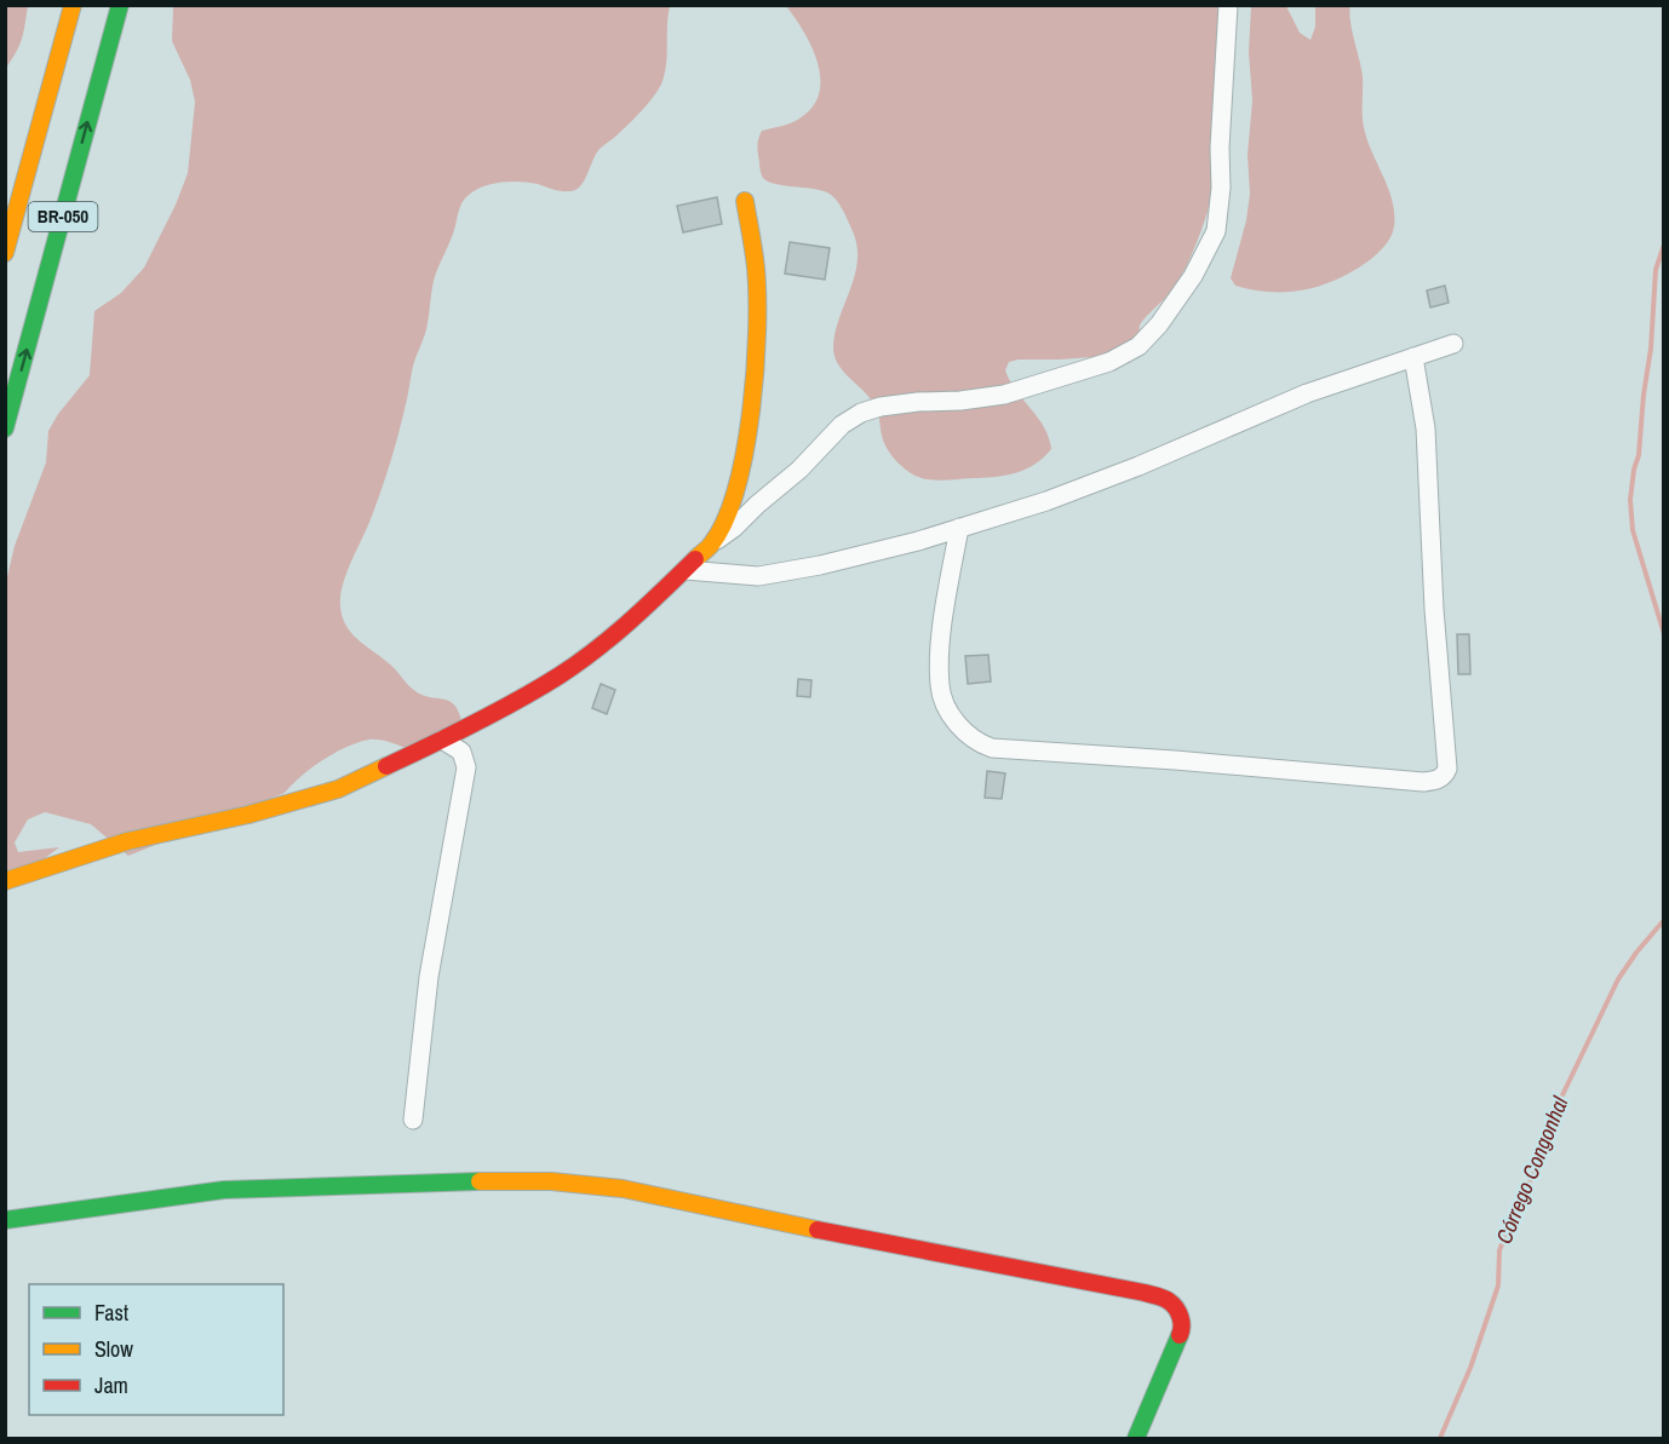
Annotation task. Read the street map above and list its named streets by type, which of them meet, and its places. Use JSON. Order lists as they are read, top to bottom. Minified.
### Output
{"streets":{"main road":["BR-050"]},"water":["Córrego Congonhal"],"legend":["Fast","Slow","Jam"]}
